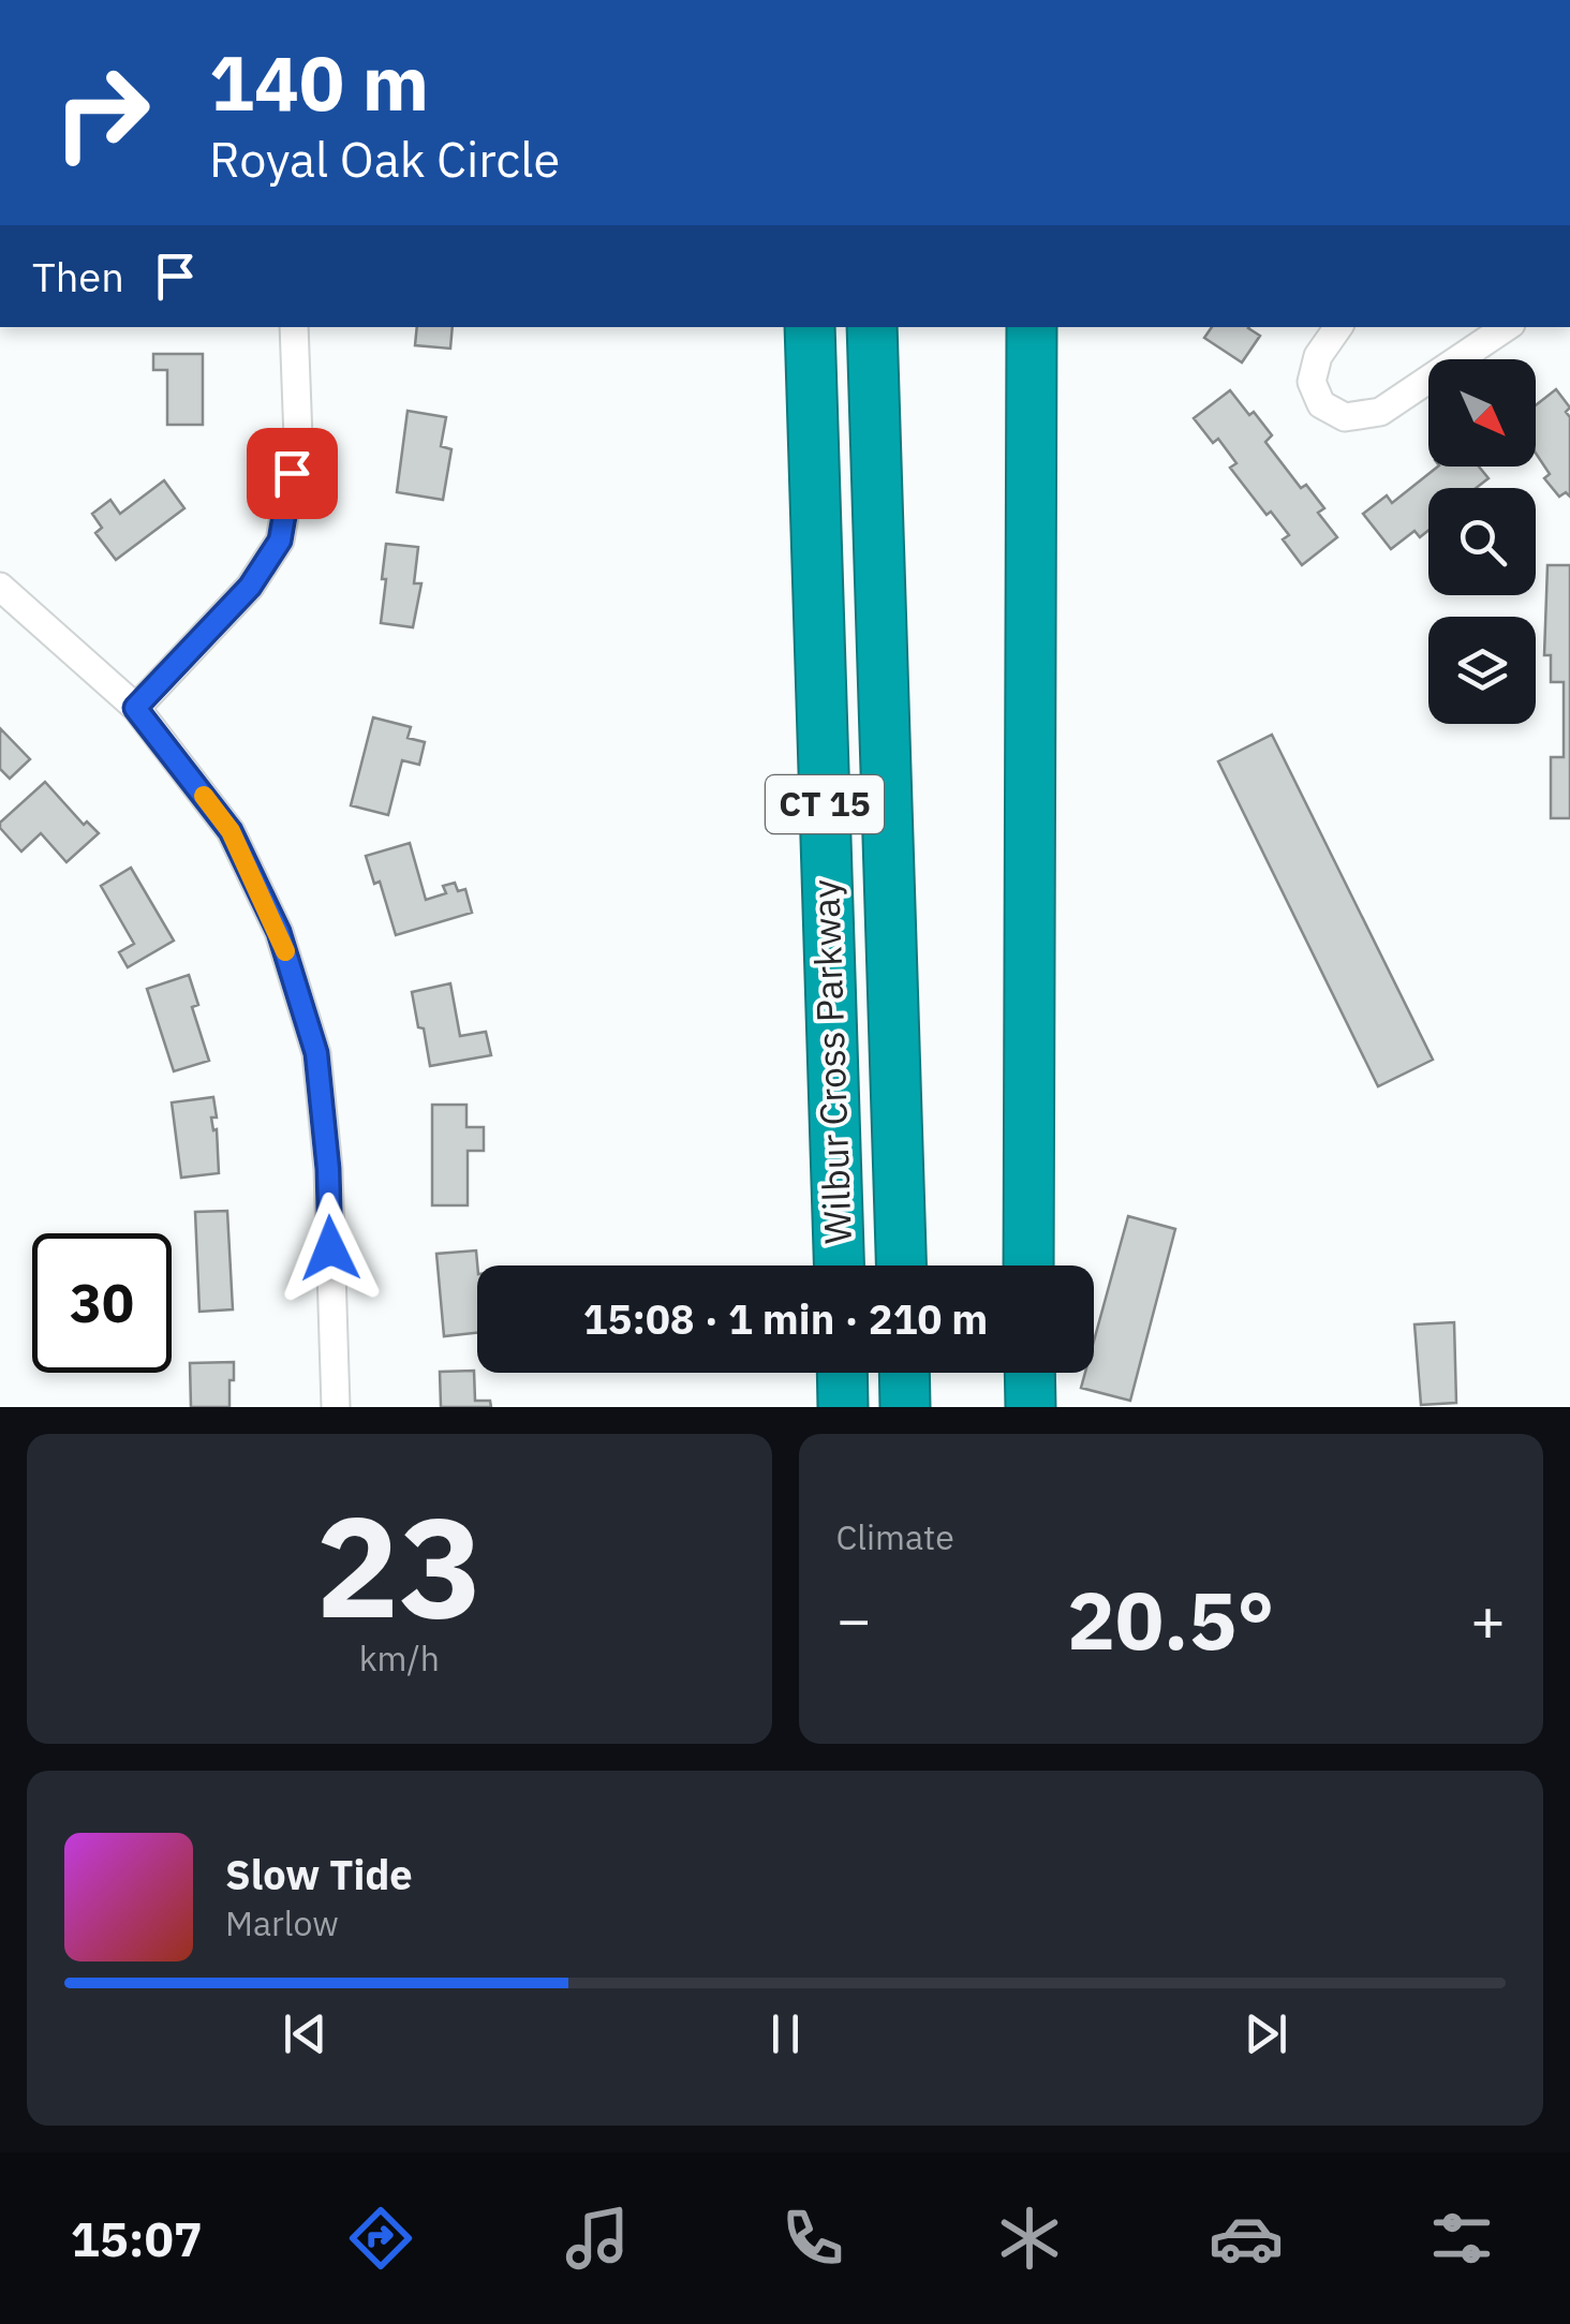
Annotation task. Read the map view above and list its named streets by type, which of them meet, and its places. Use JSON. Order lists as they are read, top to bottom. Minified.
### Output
{"streets":{"highway":["CT 15","Wilbur Cross Parkway"]},"north":"bottom right","page":{"turn":["140 m","Royal Oak Circle"],"then":"Then","limit":"30","trip":"15:08 · 1 min · 210 m","tile":[["23","km/h"],"Climate"],"heat":["−","20.5°","+"],"song":["Slow Tide","Marlow"],"tabs":"15:07"}}
